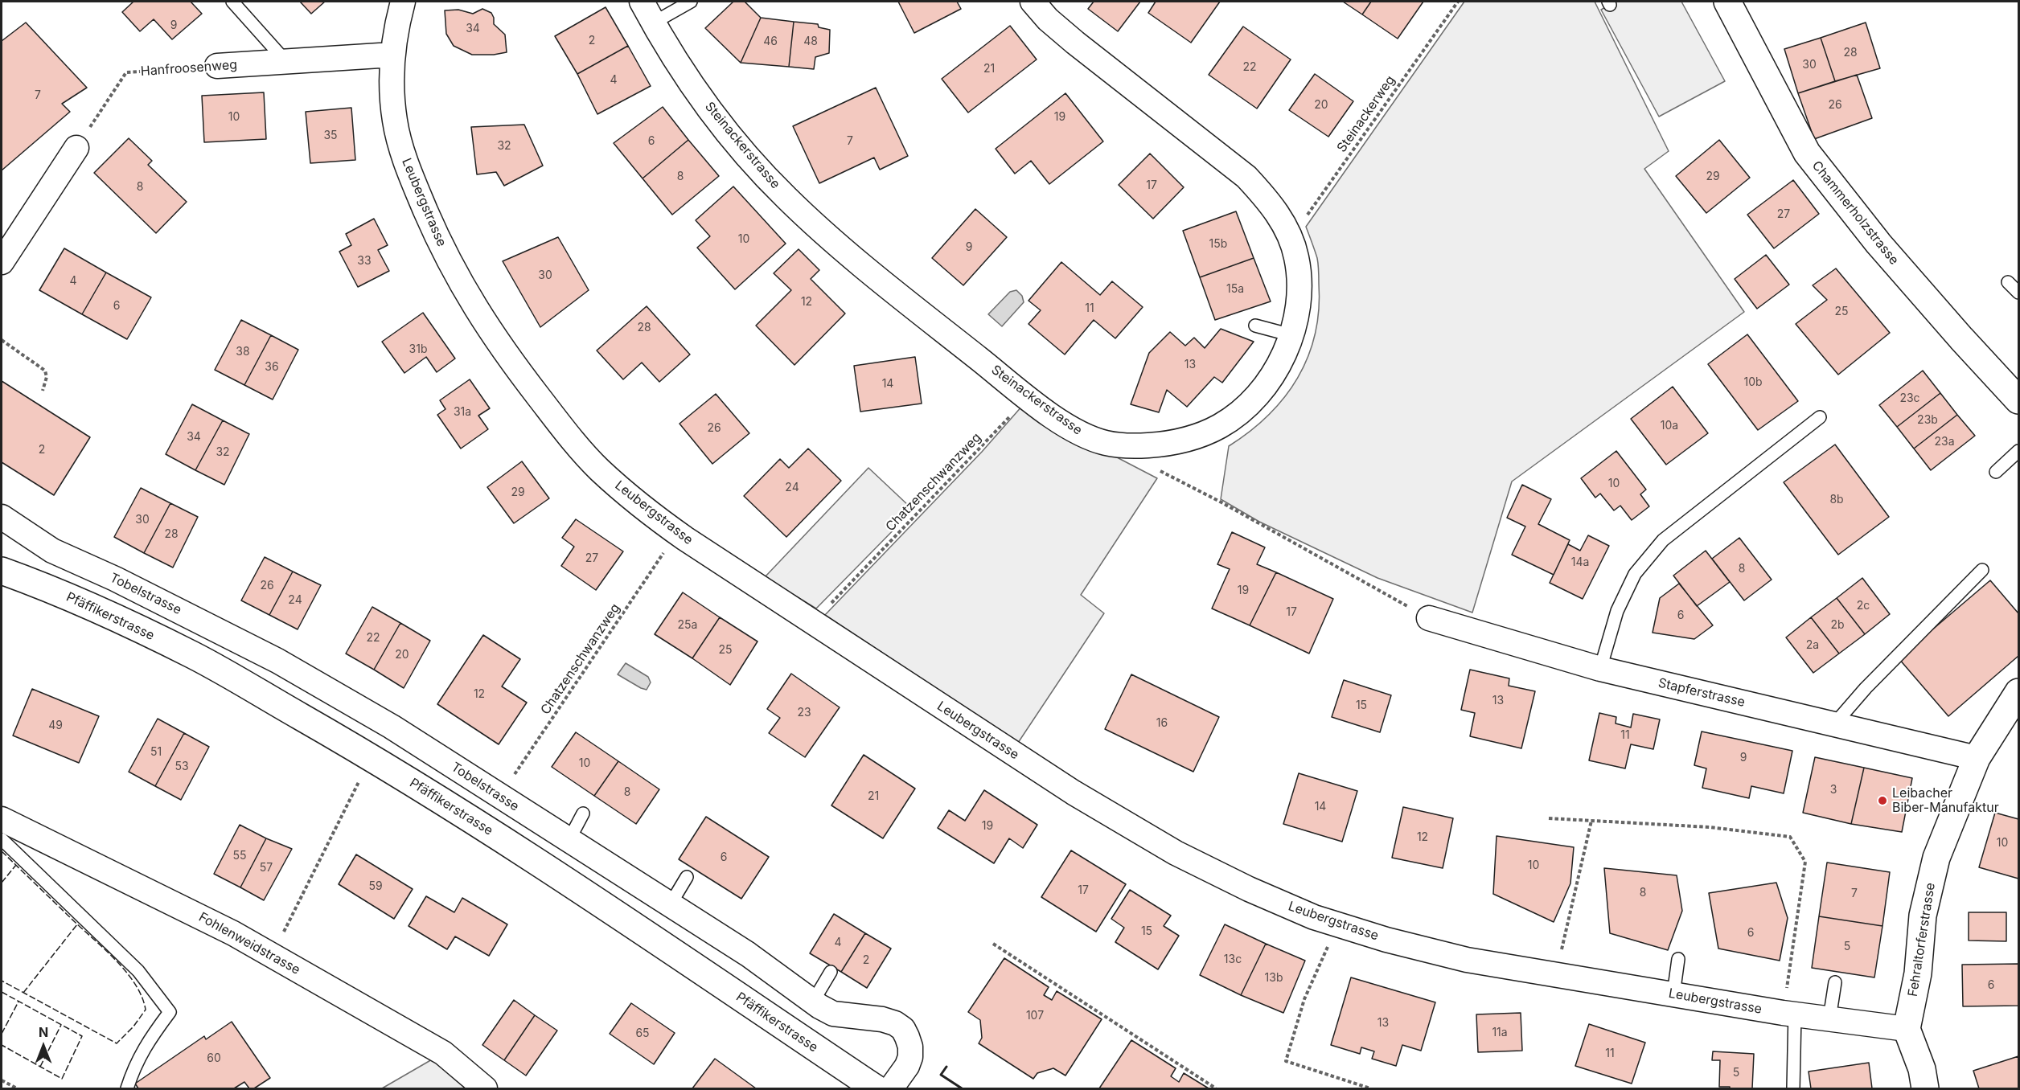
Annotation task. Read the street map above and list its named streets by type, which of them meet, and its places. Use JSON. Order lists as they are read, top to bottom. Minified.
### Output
{"streets":{"main road":["Chammerholzstrasse","Pfäffikerstrasse","Fehraltorferstrasse"],"street":["Hanfroosenweg","Steinackerstrasse","Leubergstrasse","Tobelstrasse","Stapferstrasse","Fohlenweidstrasse"],"path":["Steinackerweg","Chatzenschwanzweg"]},"crossings":[["Hanfroosenweg","Leubergstrasse"],["Steinackerweg","Steinackerstrasse"],["Steinackerstrasse","Chatzenschwanzweg"],["Leubergstrasse","Chatzenschwanzweg"],["Leubergstrasse","Fehraltorferstrasse"],["Chatzenschwanzweg","Tobelstrasse"],["Stapferstrasse","Fehraltorferstrasse"]],"places":["Leibacher Biber-Manufaktur"],"house_numbers":["9","34","2","46","48","28","30","22","21","4","7","20","26","10","19","35","6","7","32","8","29","17","8","27","10","15b","9","33","30","4","15a","12","6","11","25","28","31b","38","13","36","10b","14","23c","31a","23b","10a","26","34","23a","2","32","10","24","29","8b","30","28","27","14a","8","26","19","24","2c","17","6","25a","2b","22","2a","25","20","12","13","15","23","16","49","11","51","9","10","53","3","8","21","14","19","12","10","55","6","10","57","59","17","8","7","15","6","4","5","13c","2","13b","6","107","13","11a","65","11","60","5"],"north":"top"}
